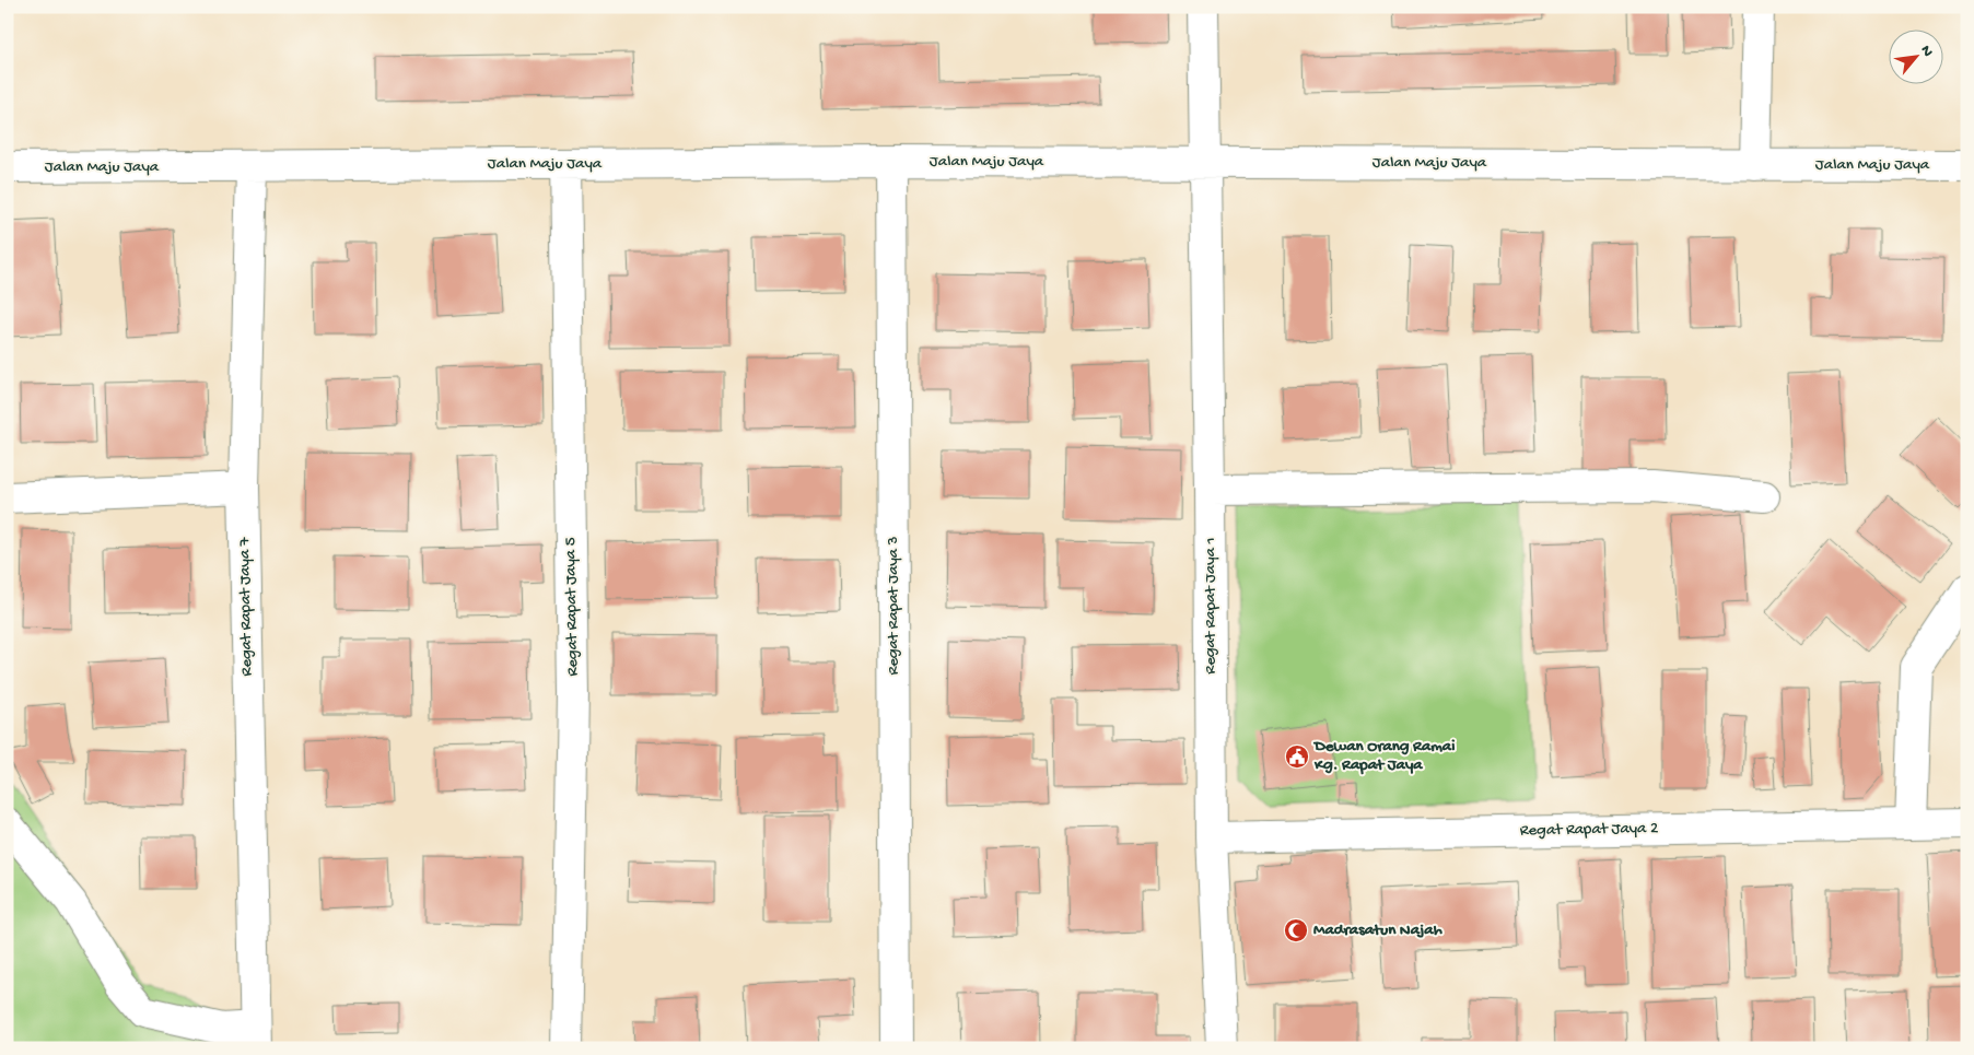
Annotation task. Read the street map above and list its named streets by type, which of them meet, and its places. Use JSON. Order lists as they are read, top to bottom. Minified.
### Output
{"streets":{"street":["Jalan Maju Jaya","Regat Rapat Jaya 3","Regat Rapat Jaya 1","Regat Rapat Jaya 7","Regat Rapat Jaya 5","Regat Rapat Jaya 2"]},"crossings":[["Jalan Maju Jaya","Regat Rapat Jaya 3"],["Jalan Maju Jaya","Regat Rapat Jaya 1"],["Jalan Maju Jaya","Regat Rapat Jaya 7"],["Jalan Maju Jaya","Regat Rapat Jaya 5"],["Regat Rapat Jaya 1","Regat Rapat Jaya 2"]],"places":{"public building":["Dewan Orang Ramai Kg. Rapat Jaya"],"mosque":["Madrasatun Najah"]},"north":"top right"}
